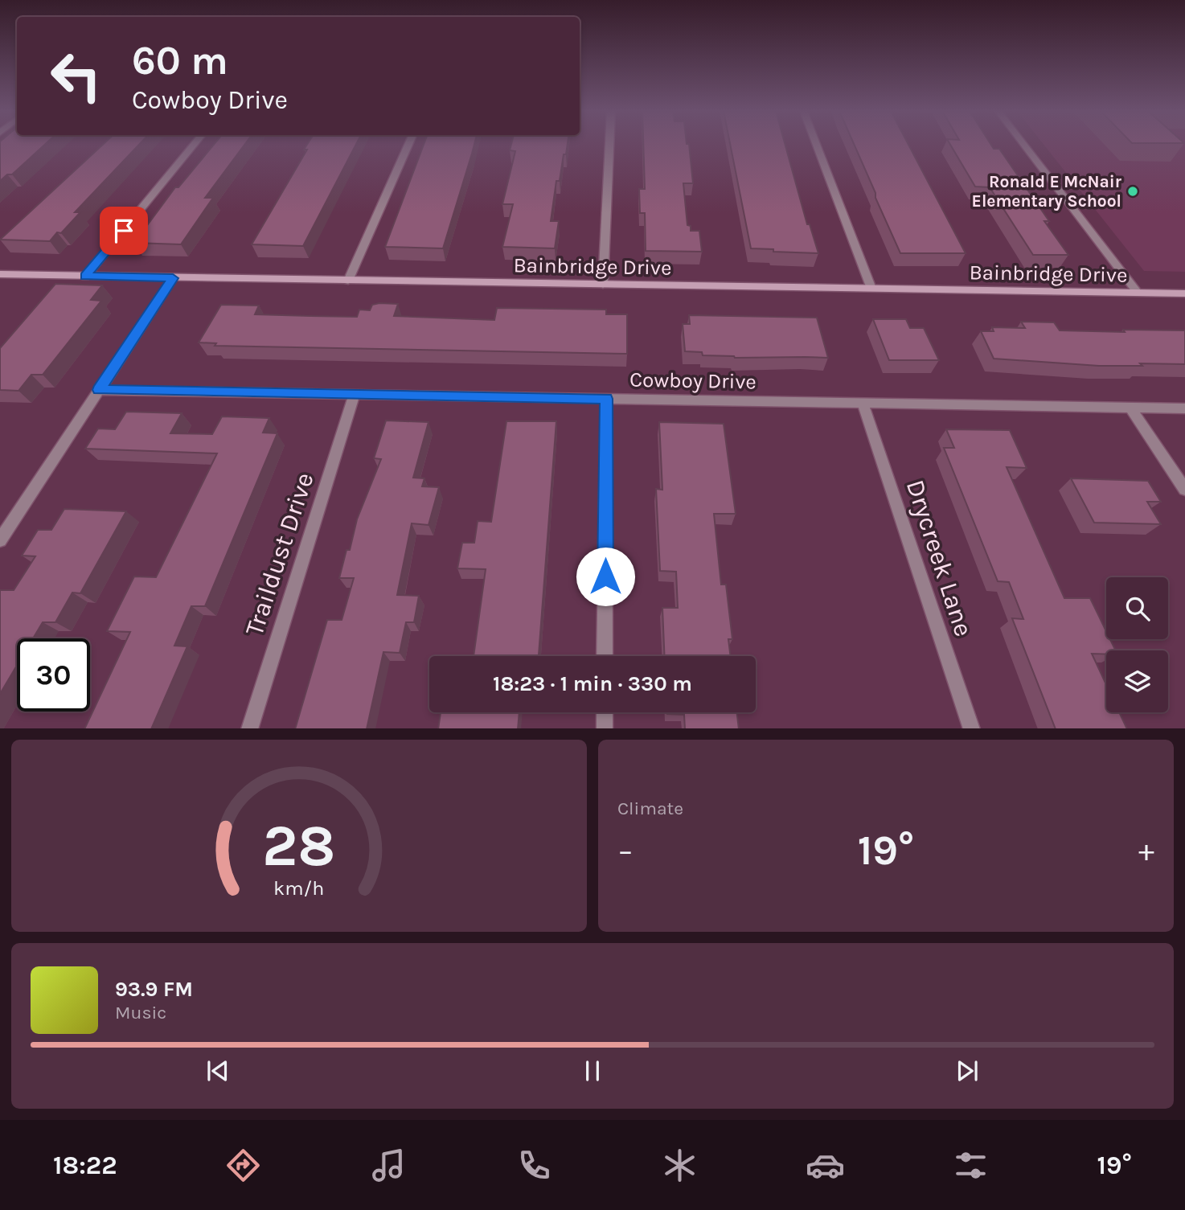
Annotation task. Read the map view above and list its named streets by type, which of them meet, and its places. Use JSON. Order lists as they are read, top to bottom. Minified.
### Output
{"streets":{"street":["Bainbridge Drive","Cowboy Drive","Traildust Drive","Drycreek Lane"]},"crossings":[["Cowboy Drive","Traildust Drive"],["Cowboy Drive","Drycreek Lane"]],"places":["Ronald E McNair Elementary School"],"page":{"turn":["60 m","Cowboy Drive"],"limit":"30","trip":"18:23 · 1 min · 330 m","tile":"Climate","heat":["−","19°","+"],"song":["93.9 FM","Music"],"tabs":["18:22","19°"],"gauge":["28","km/h"]}}
